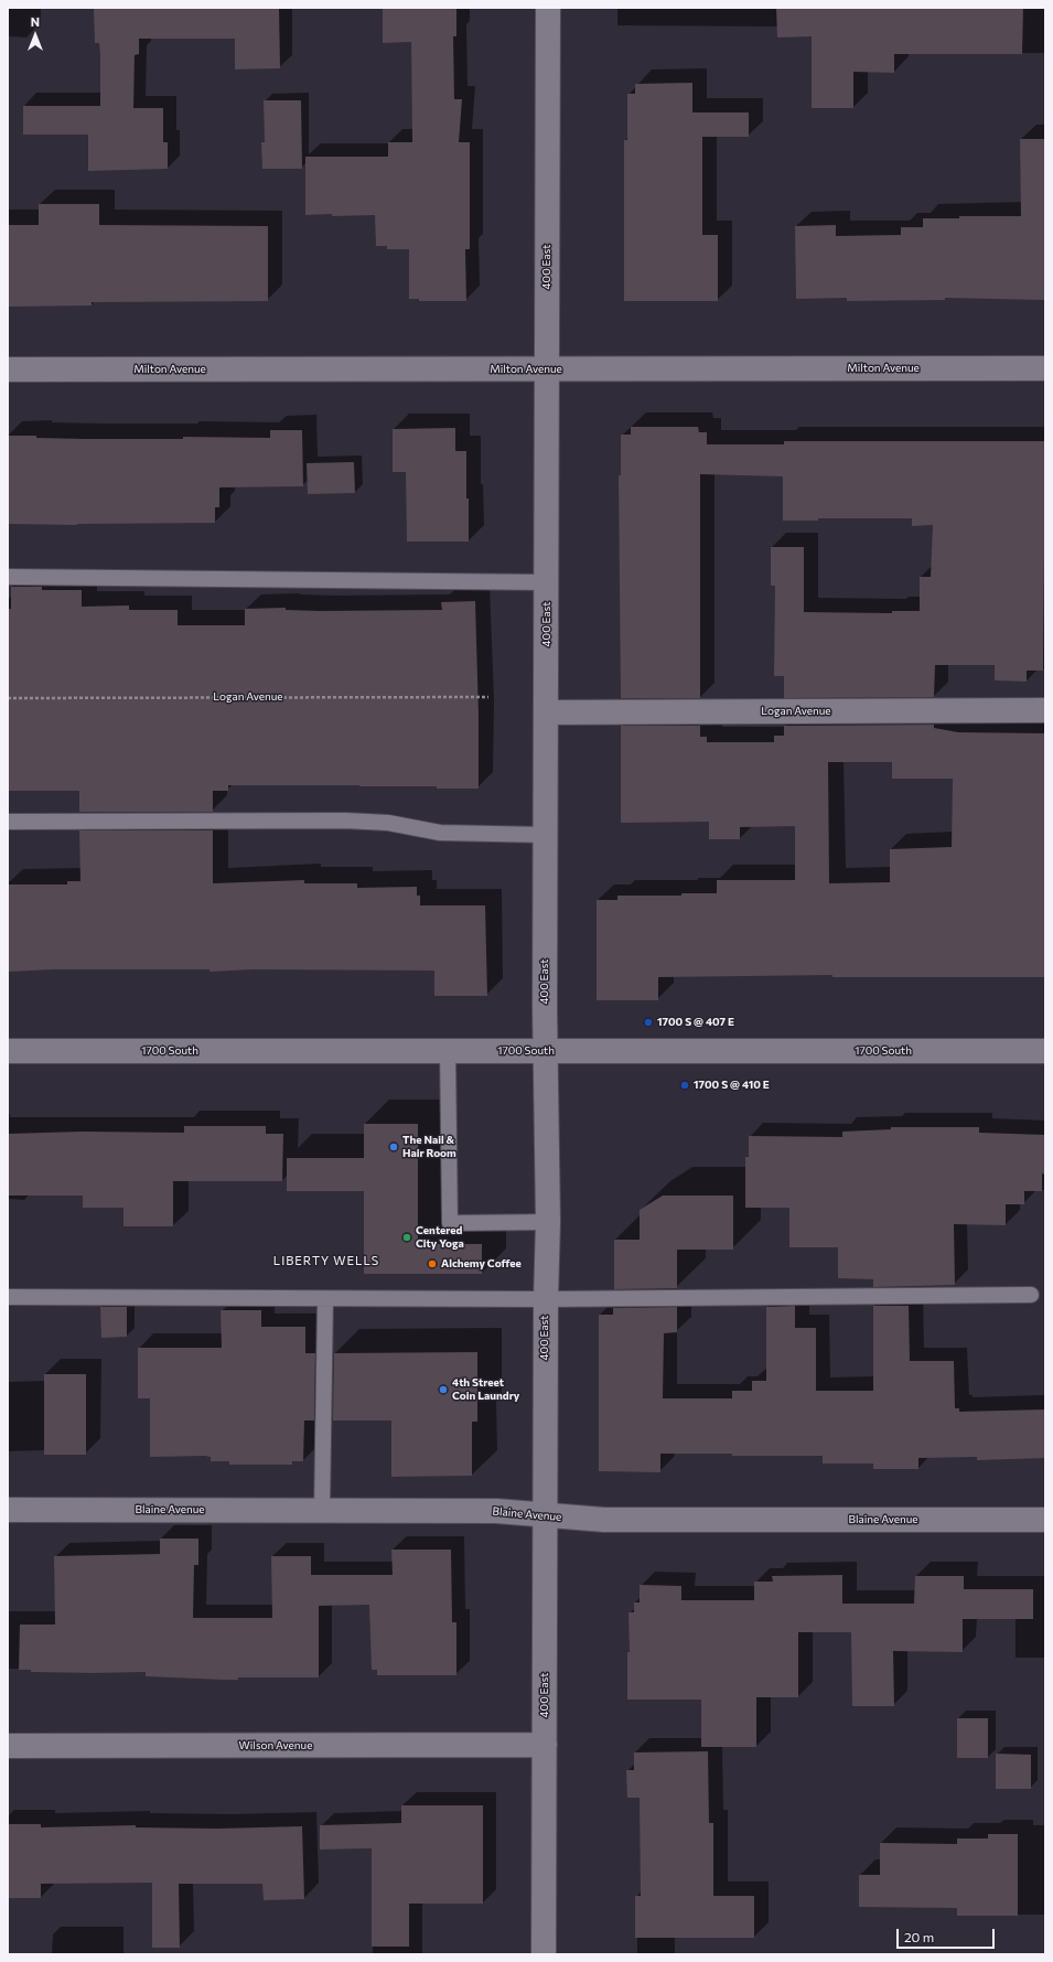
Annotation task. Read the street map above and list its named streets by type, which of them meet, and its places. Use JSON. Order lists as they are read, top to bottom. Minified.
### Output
{"streets":{"street":["400 East","Milton Avenue","Logan Avenue","1700 South","Blaine Avenue","Wilson Avenue"]},"crossings":[["400 East","Milton Avenue"],["400 East","Logan Avenue"],["400 East","1700 South"],["400 East","Blaine Avenue"],["400 East","Wilson Avenue"]],"districts":["LIBERTY WELLS"],"places":["1700 S @ 407 E","1700 S @ 410 E","The Nail & Hair Room","Centered City Yoga","Alchemy Coffee","4th Street Coin Laundry"],"scale_bar":"20 m","north":"top"}
